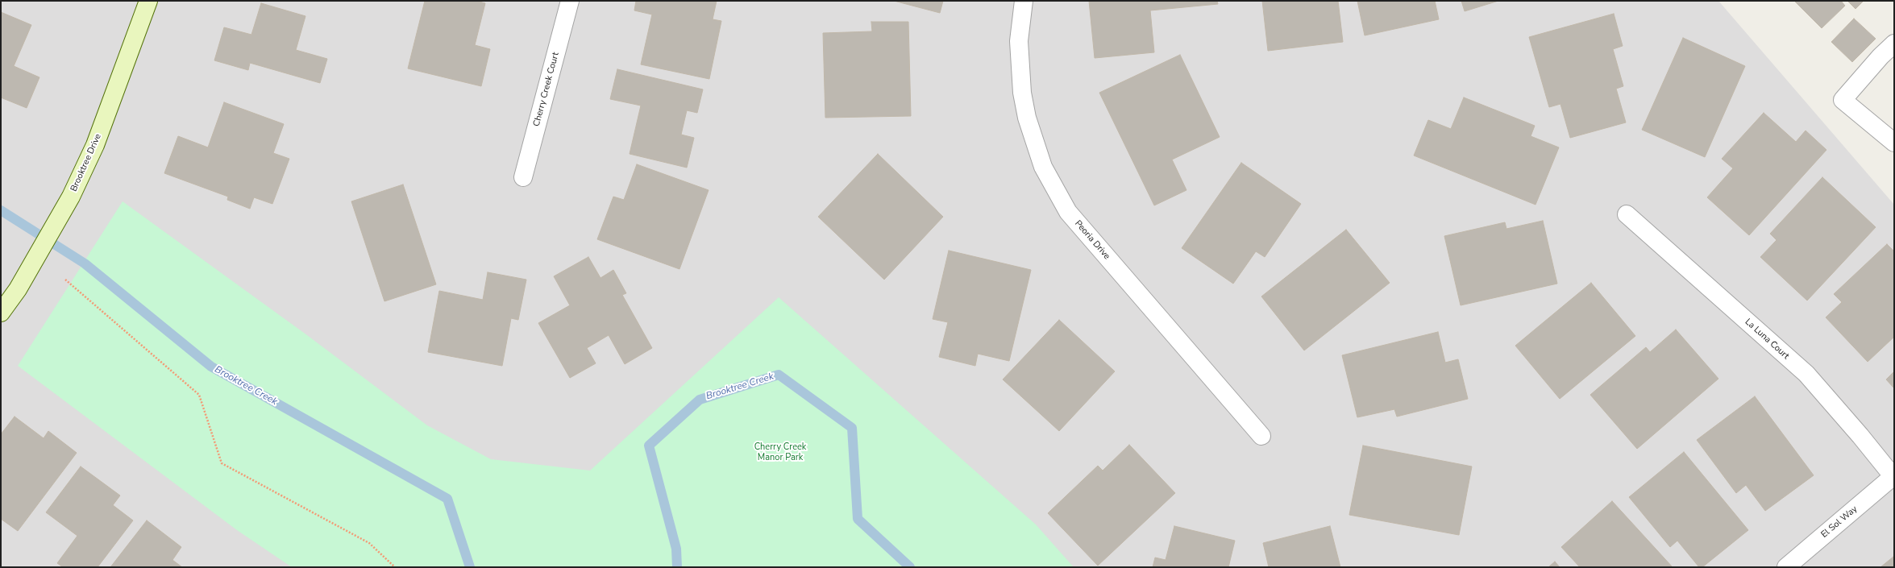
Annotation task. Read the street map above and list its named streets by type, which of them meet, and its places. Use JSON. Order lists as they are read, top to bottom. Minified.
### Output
{"streets":{"street":["Cherry Creek Court","Brooktree Drive","Peoria Drive","La Luna Court","El Sol Way"]},"crossings":[["La Luna Court","El Sol Way"]],"water":["Brooktree Creek"],"parks":["Cherry Creek Manor Park"]}
